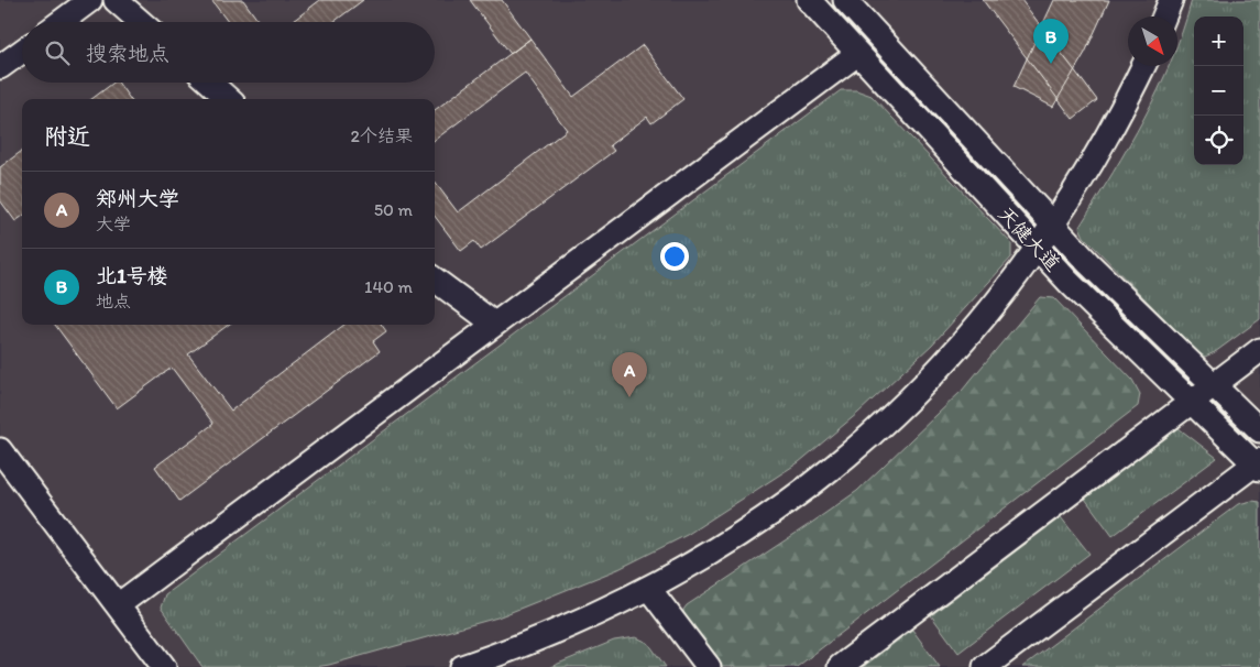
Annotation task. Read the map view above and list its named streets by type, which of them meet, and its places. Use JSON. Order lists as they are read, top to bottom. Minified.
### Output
{"streets":{"lane":["天健大道"]},"north":"bottom right","page":{"map_buttons":["+","−"],"pins":["B","A"],"search":"搜索地点","heading":["附近","2个结果"],"list":[{"mark":"A","name":"郑州大学","note":"大学","value":"50 m"},{"mark":"B","name":"北1号楼","note":"地点","value":"140 m"}]}}
